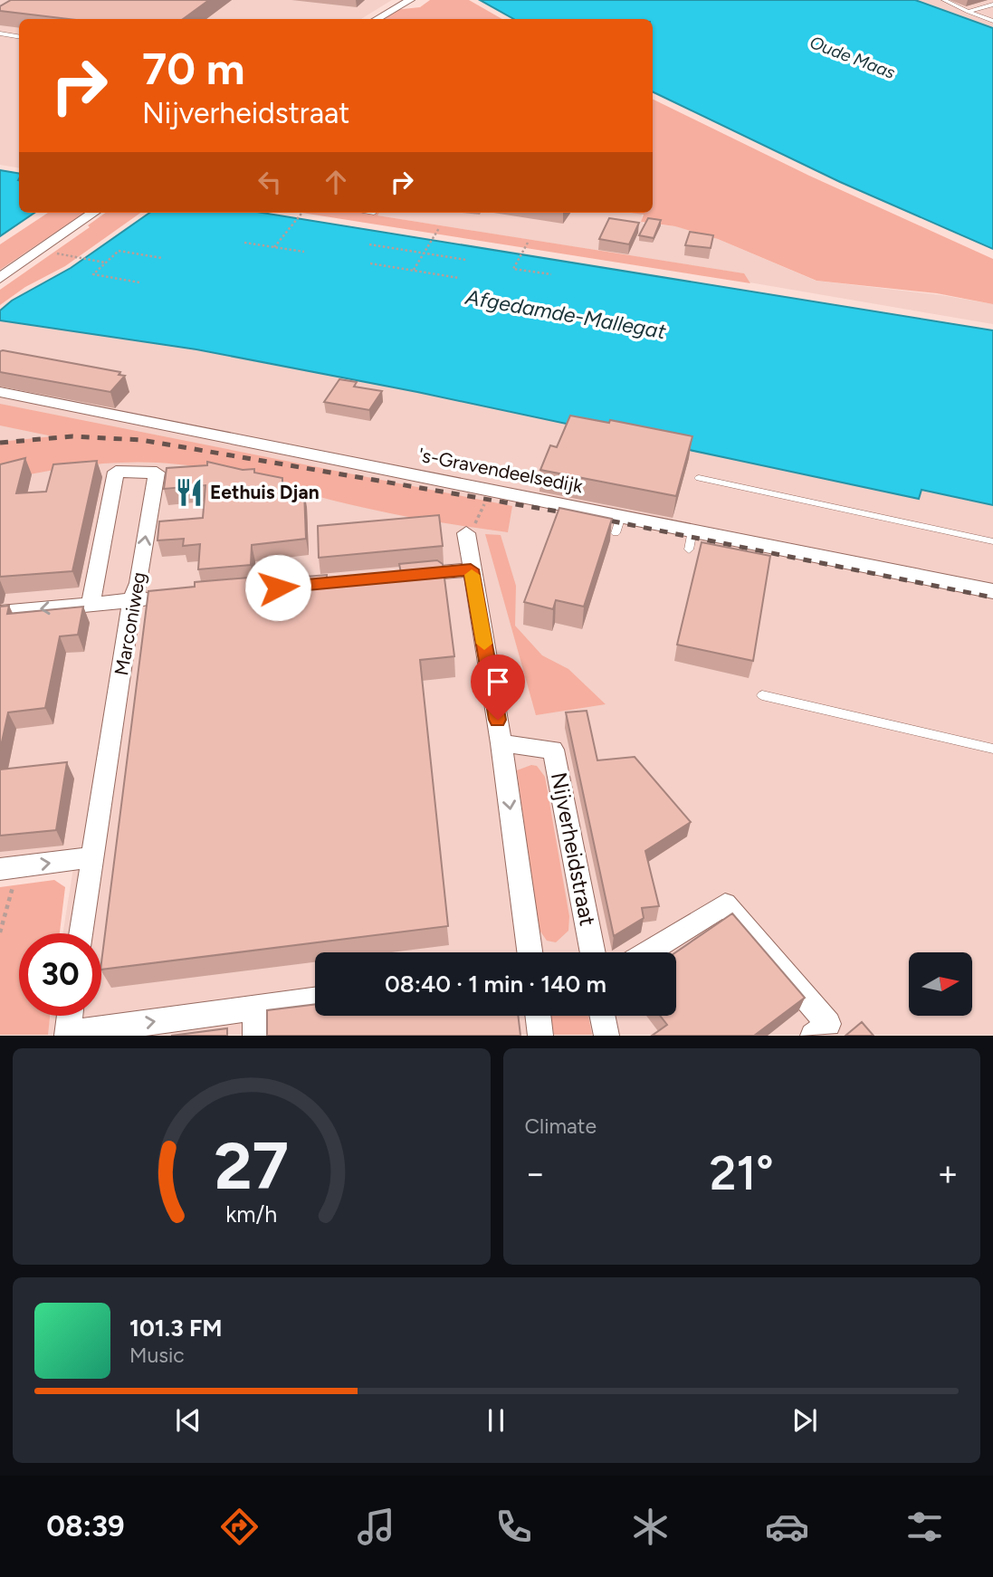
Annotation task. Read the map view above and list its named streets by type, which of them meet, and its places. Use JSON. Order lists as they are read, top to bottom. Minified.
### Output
{"streets":{"street":["'s-Gravendeelsedijk","Marconiweg","Nijverheidstraat"]},"water":["Oude Maas","Afgedamde-Mallegat"],"places":{"restaurant":["Eethuis Djan"]},"north":"right","page":{"turn":["70 m","Nijverheidstraat"],"limit":"30","trip":"08:40 · 1 min · 140 m","tile":"Climate","heat":["−","21°","+"],"song":["101.3 FM","Music"],"tabs":"08:39","gauge":["27","km/h"]}}
